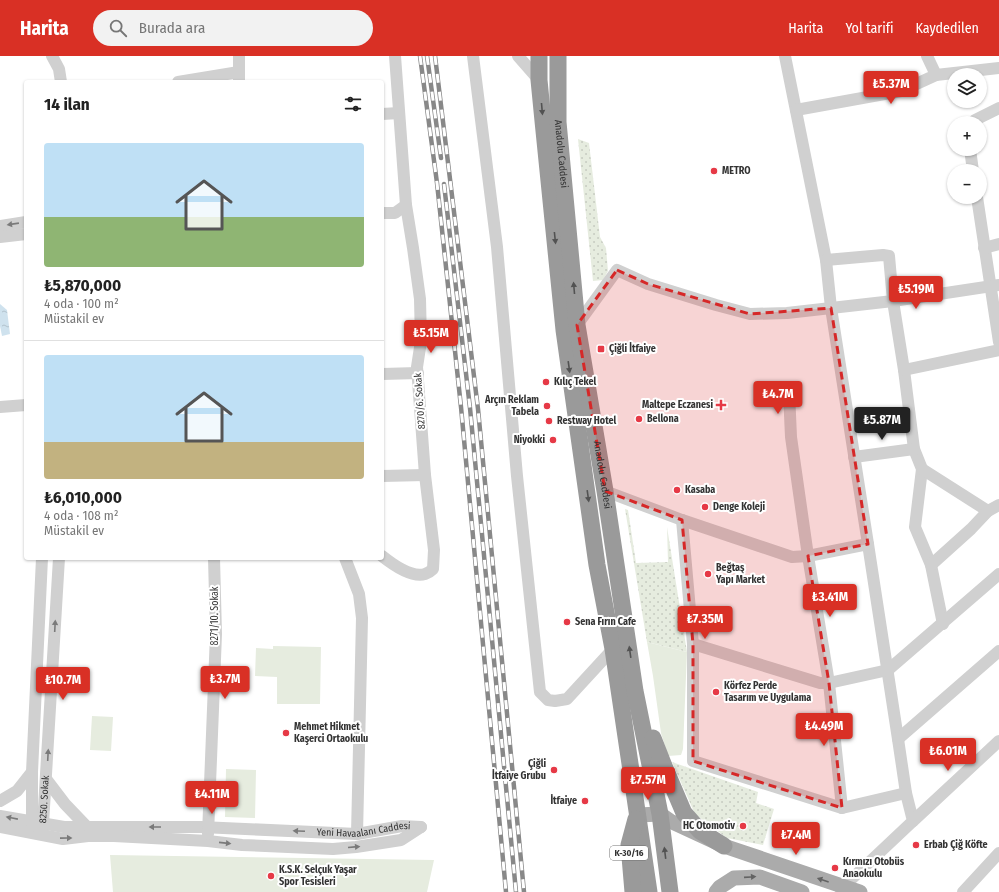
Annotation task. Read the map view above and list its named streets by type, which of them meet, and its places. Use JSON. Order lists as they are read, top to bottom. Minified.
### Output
{"streets":{"highway":["Anadolu Caddesi","K-30/16"],"street":["8270/6. Sokak","8271/10. Sokak","8250. Sokak","Yeni Havaalanı Caddesi"]},"crossings":[["Anadolu Caddesi","K-30/16"],["8271/10. Sokak","Yeni Havaalanı Caddesi"],["8250. Sokak","Yeni Havaalanı Caddesi"]],"places":{"other":["METRO","Kılıç Tekel","Arçın Reklam Tabela","Bellona","Restway Hotel","Niyokki","Kasaba","Denge Koleji","Beğtaş Yapı Market","Sena Fırın Cafe","Körfez Perde Tasarım ve Uygulama","Mehmet Hikmet Kaşerci Ortaokulu","Çiğli İtfaiye Grubu","İtfaiye","HC Otomotiv","Erbab Çiğ Köfte","Kırmızı Otobüs Anaokulu","K.S.K. Selçuk Yaşar Spor Tesisleri"],"transit":["Çiğli İtfaiye"],"health":["Maltepe Eczanesi"]},"page":{"header":"Harita","search":"Burada ara","nav":["Harita","Yol tarifi","Kaydedilen"],"map_buttons":["+","−"],"price":["₺5.37M","₺5.19M","₺5.15M","₺4.7M","₺5.87M","₺3.41M","₺7.35M","₺3.7M","₺10.7M","₺4.49M","₺6.01M","₺7.57M","₺4.11M","₺7.4M"],"heading":"14 ilan","list":[{"name":"₺5,870,000","note":"4 oda · 100 m² · Müstakil ev"},{"name":"₺6,010,000","note":"4 oda · 108 m² · Müstakil ev"}]}}
